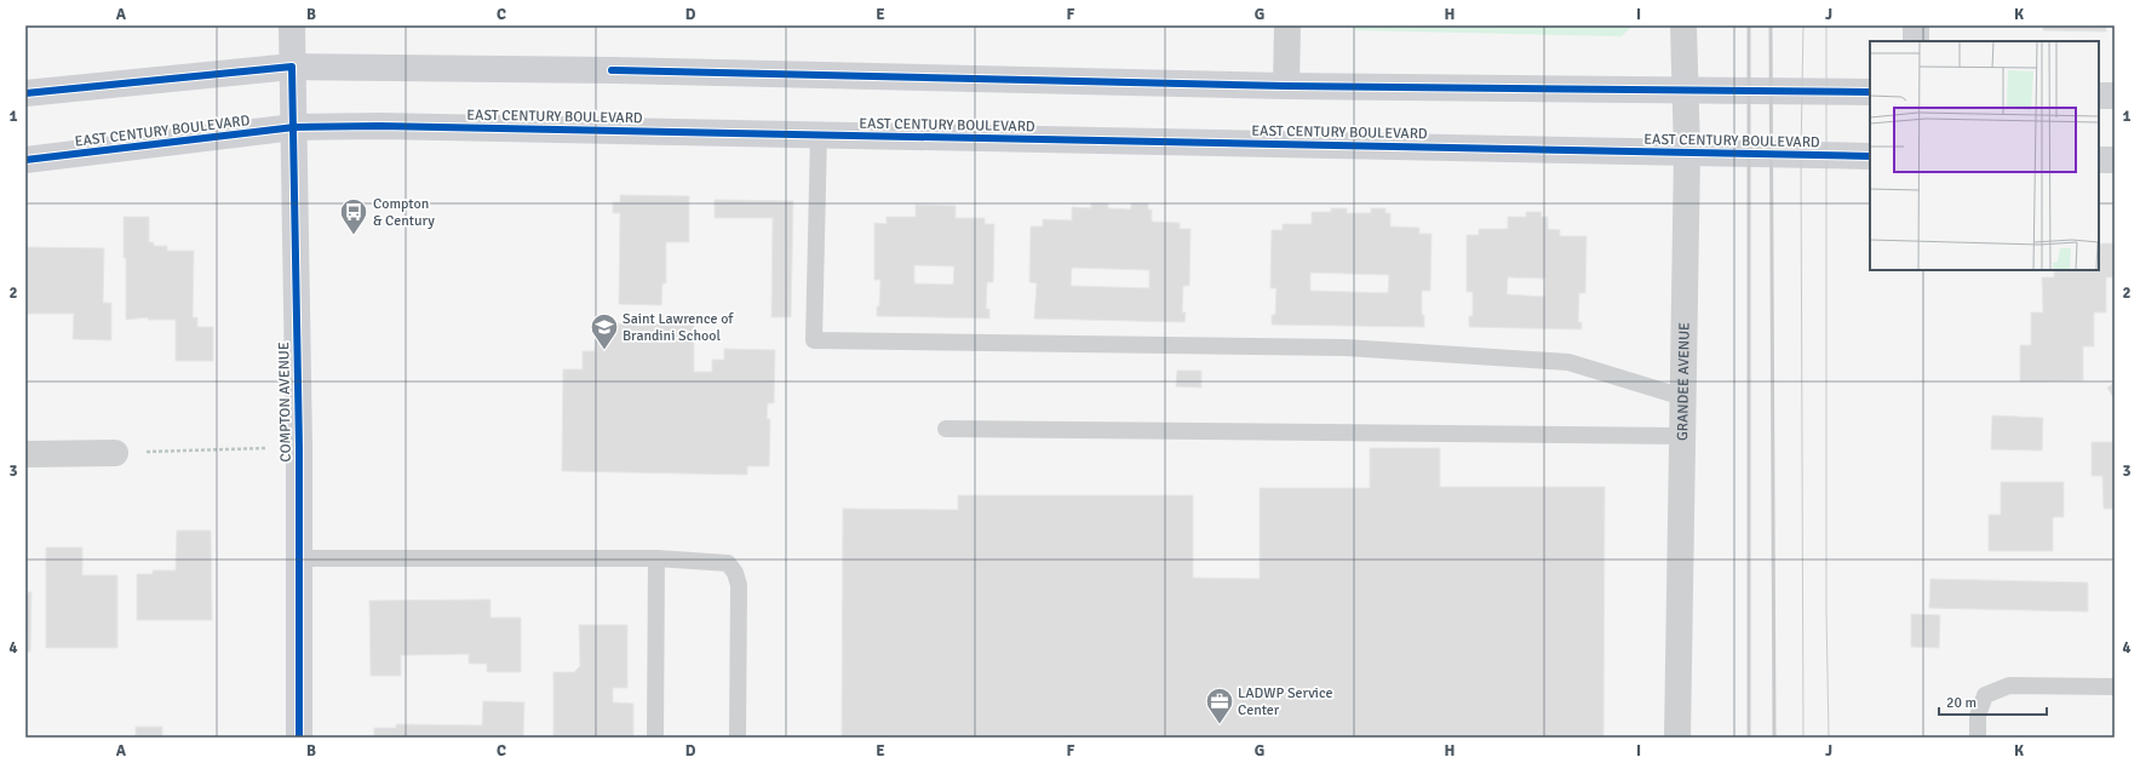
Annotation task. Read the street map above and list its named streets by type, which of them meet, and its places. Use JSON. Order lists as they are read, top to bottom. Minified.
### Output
{"streets":{"main road":["EAST CENTURY BOULEVARD","COMPTON AVENUE"],"street":["GRANDEE AVENUE"]},"crossings":[["EAST CENTURY BOULEVARD","GRANDEE AVENUE"],["EAST CENTURY BOULEVARD","COMPTON AVENUE"]],"places":{"bus stop":["Compton & Century"],"school or university":["Saint Lawrence of Brandini School"],"office":["LADWP Service Center"]},"scale_bar":"20 m","grid":{"columns":["A","B","C","D","E","F","G","H","I","J","K"],"rows":["1","2","3","4"]}}
